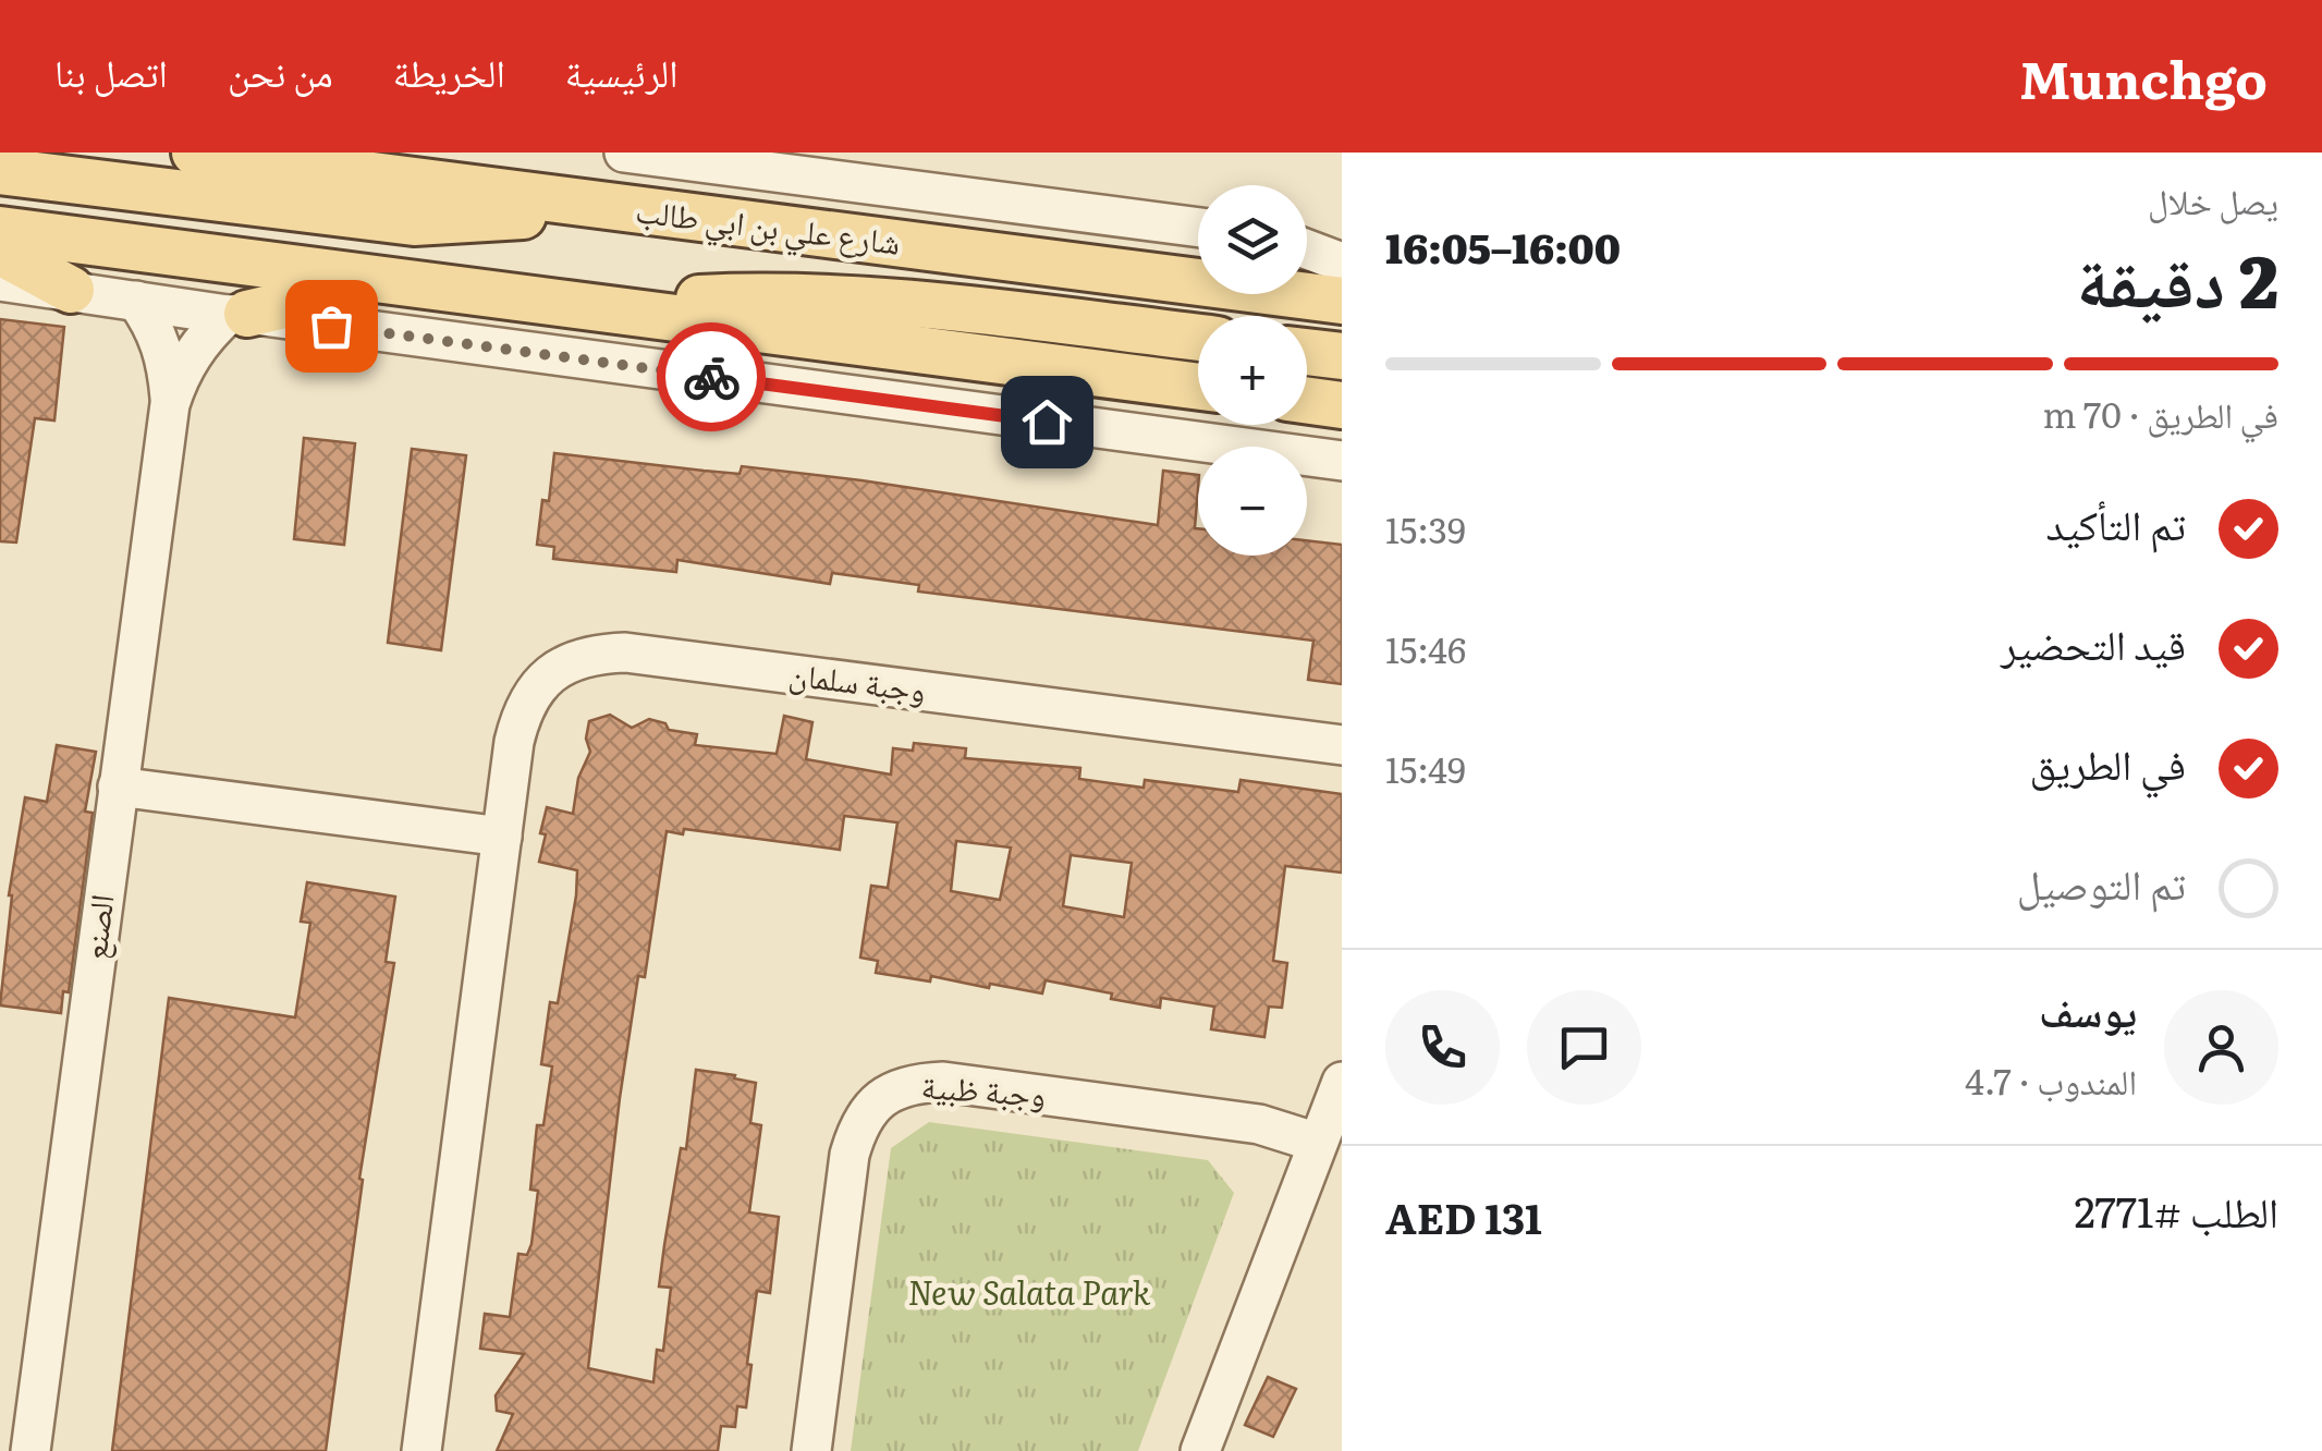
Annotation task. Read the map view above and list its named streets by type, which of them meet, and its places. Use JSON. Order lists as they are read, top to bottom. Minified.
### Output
{"streets":{"main road":["شارع علي بن ابي طالب"],"street":["وجبة سلمان","الصنع","وجبة ظبية"]},"parks":["New Salata Park"],"page":{"header":"Munchgo","nav":["الرئيسية","الخريطة","من نحن","اتصل بنا"],"heading":["2 دقيقة","يصل خلال","16:00–16:05"],"panel":["يوسف","المندوب · 4.7","الطلب #2771","AED 131"],"map_buttons":["+","−"],"bar":"في الطريق · 70 m","list":[["تم التأكيد","15:39"],["قيد التحضير","15:46"],["في الطريق","15:49"],"تم التوصيل"]}}
